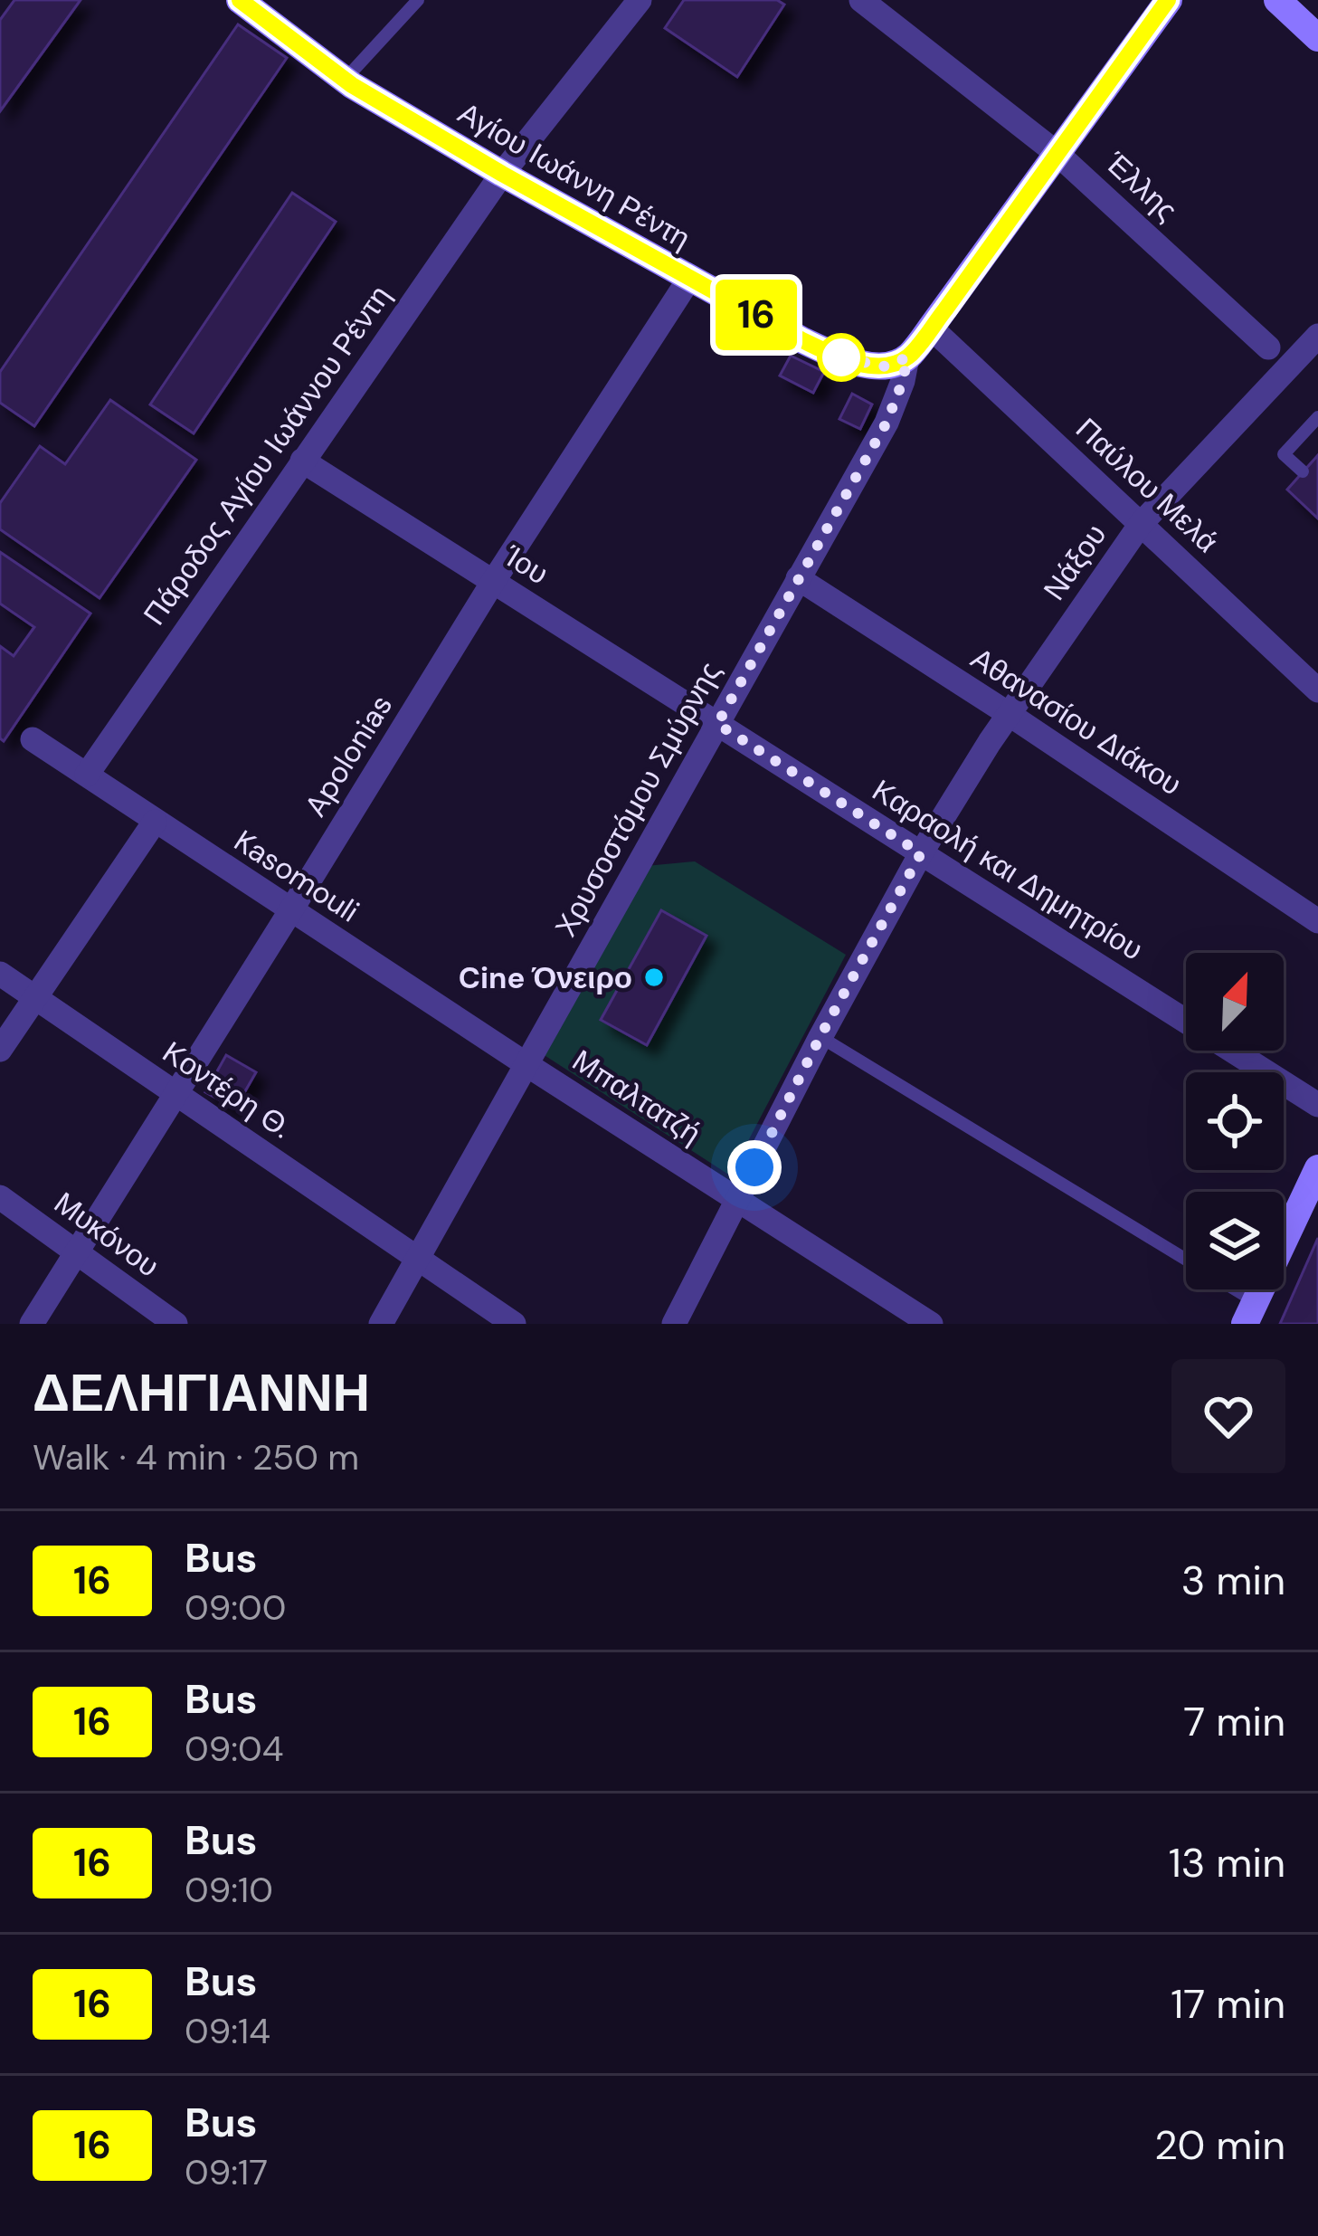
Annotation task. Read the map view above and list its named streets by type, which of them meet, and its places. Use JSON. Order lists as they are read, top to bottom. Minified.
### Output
{"streets":{"street":["Αγίου Ιωάννη Ρέντη","Έλλης","Πάροδος Αγίου Ιωάννου Ρέντη","Παύλου Μελά","Νάξου","Ίου","Αθανασίου Διάκου","Apolonias","Χρυσοστόμου Σμύρνης","Καραολή και Δημητρίου","Kasomouli","Κοντέρη Θ.","Μπαλτατζή","Μυκόνου"]},"crossings":[["Αγίου Ιωάννη Ρέντη","Πάροδος Αγίου Ιωάννου Ρέντη"],["Αγίου Ιωάννη Ρέντη","Apolonias"],["Αγίου Ιωάννη Ρέντη","Χρυσοστόμου Σμύρνης"],["Πάροδος Αγίου Ιωάννου Ρέντη","Ίου"],["Πάροδος Αγίου Ιωάννου Ρέντη","Kasomouli"],["Παύλου Μελά","Νάξου"],["Νάξου","Αθανασίου Διάκου"],["Νάξου","Καραολή και Δημητρίου"],["Νάξου","Μπαλτατζή"],["Ίου","Apolonias"],["Ίου","Χρυσοστόμου Σμύρνης"],["Ίου","Καραολή και Δημητρίου"],["Αθανασίου Διάκου","Χρυσοστόμου Σμύρνης"],["Apolonias","Kasomouli"],["Apolonias","Κοντέρη Θ."],["Apolonias","Μυκόνου"],["Χρυσοστόμου Σμύρνης","Καραολή και Δημητρίου"],["Χρυσοστόμου Σμύρνης","Kasomouli"],["Χρυσοστόμου Σμύρνης","Κοντέρη Θ."],["Χρυσοστόμου Σμύρνης","Μπαλτατζή"],["Kasomouli","Μπαλτατζή"]],"places":["Cine Όνειρο"],"lines":["bus line 16"],"north":"top right","page":{"on_map":"16","heading":["ΔΕΛΗΓΙΑΝΝΗ","Walk · 4 min · 250 m"],"list":[{"mark":"16","name":"Bus","note":"09:00","value":"3 min"},{"mark":"16","name":"Bus","note":"09:04","value":"7 min"},{"mark":"16","name":"Bus","note":"09:10","value":"13 min"},{"mark":"16","name":"Bus","note":"09:14","value":"17 min"},{"mark":"16","name":"Bus","note":"09:17","value":"20 min"}]}}
